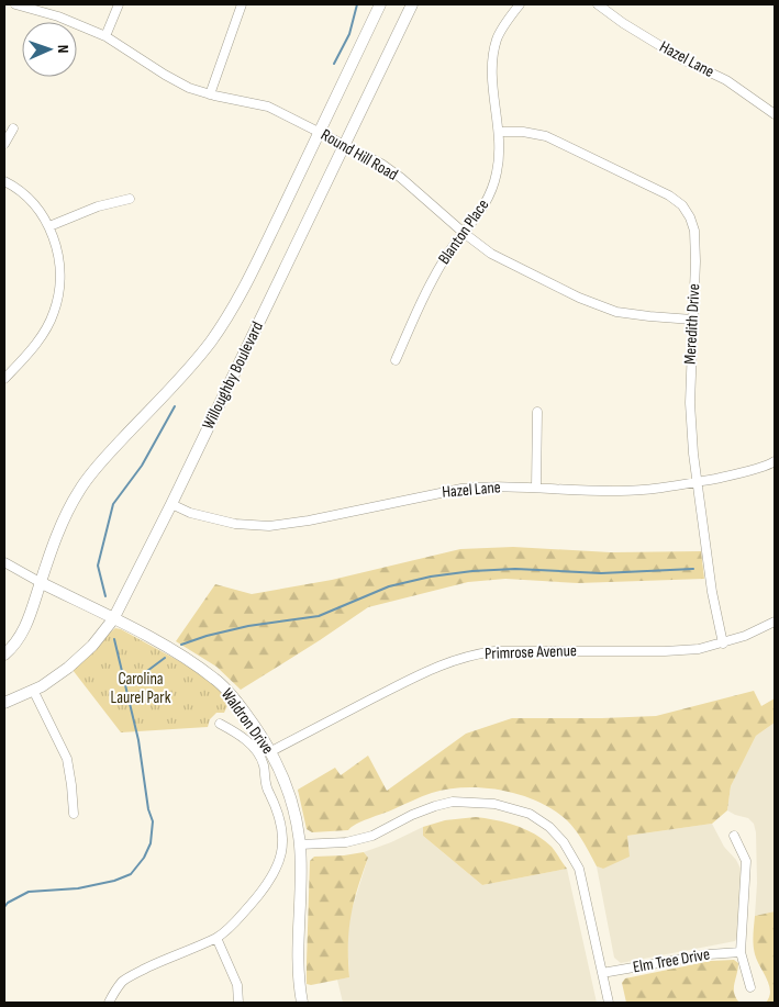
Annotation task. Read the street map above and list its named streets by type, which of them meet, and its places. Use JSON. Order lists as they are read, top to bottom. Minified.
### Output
{"streets":{"street":["Hazel Lane","Round Hill Road","Blanton Place","Meredith Drive","Willoughby Boulevard","Primrose Avenue","Waldron Drive","Elm Tree Drive"]},"crossings":[["Hazel Lane","Meredith Drive"],["Hazel Lane","Willoughby Boulevard"],["Round Hill Road","Blanton Place"],["Round Hill Road","Meredith Drive"],["Round Hill Road","Willoughby Boulevard"],["Blanton Place","Meredith Drive"],["Meredith Drive","Primrose Avenue"],["Willoughby Boulevard","Waldron Drive"],["Primrose Avenue","Waldron Drive"]],"parks":["Carolina Laurel Park"],"north":"right"}
